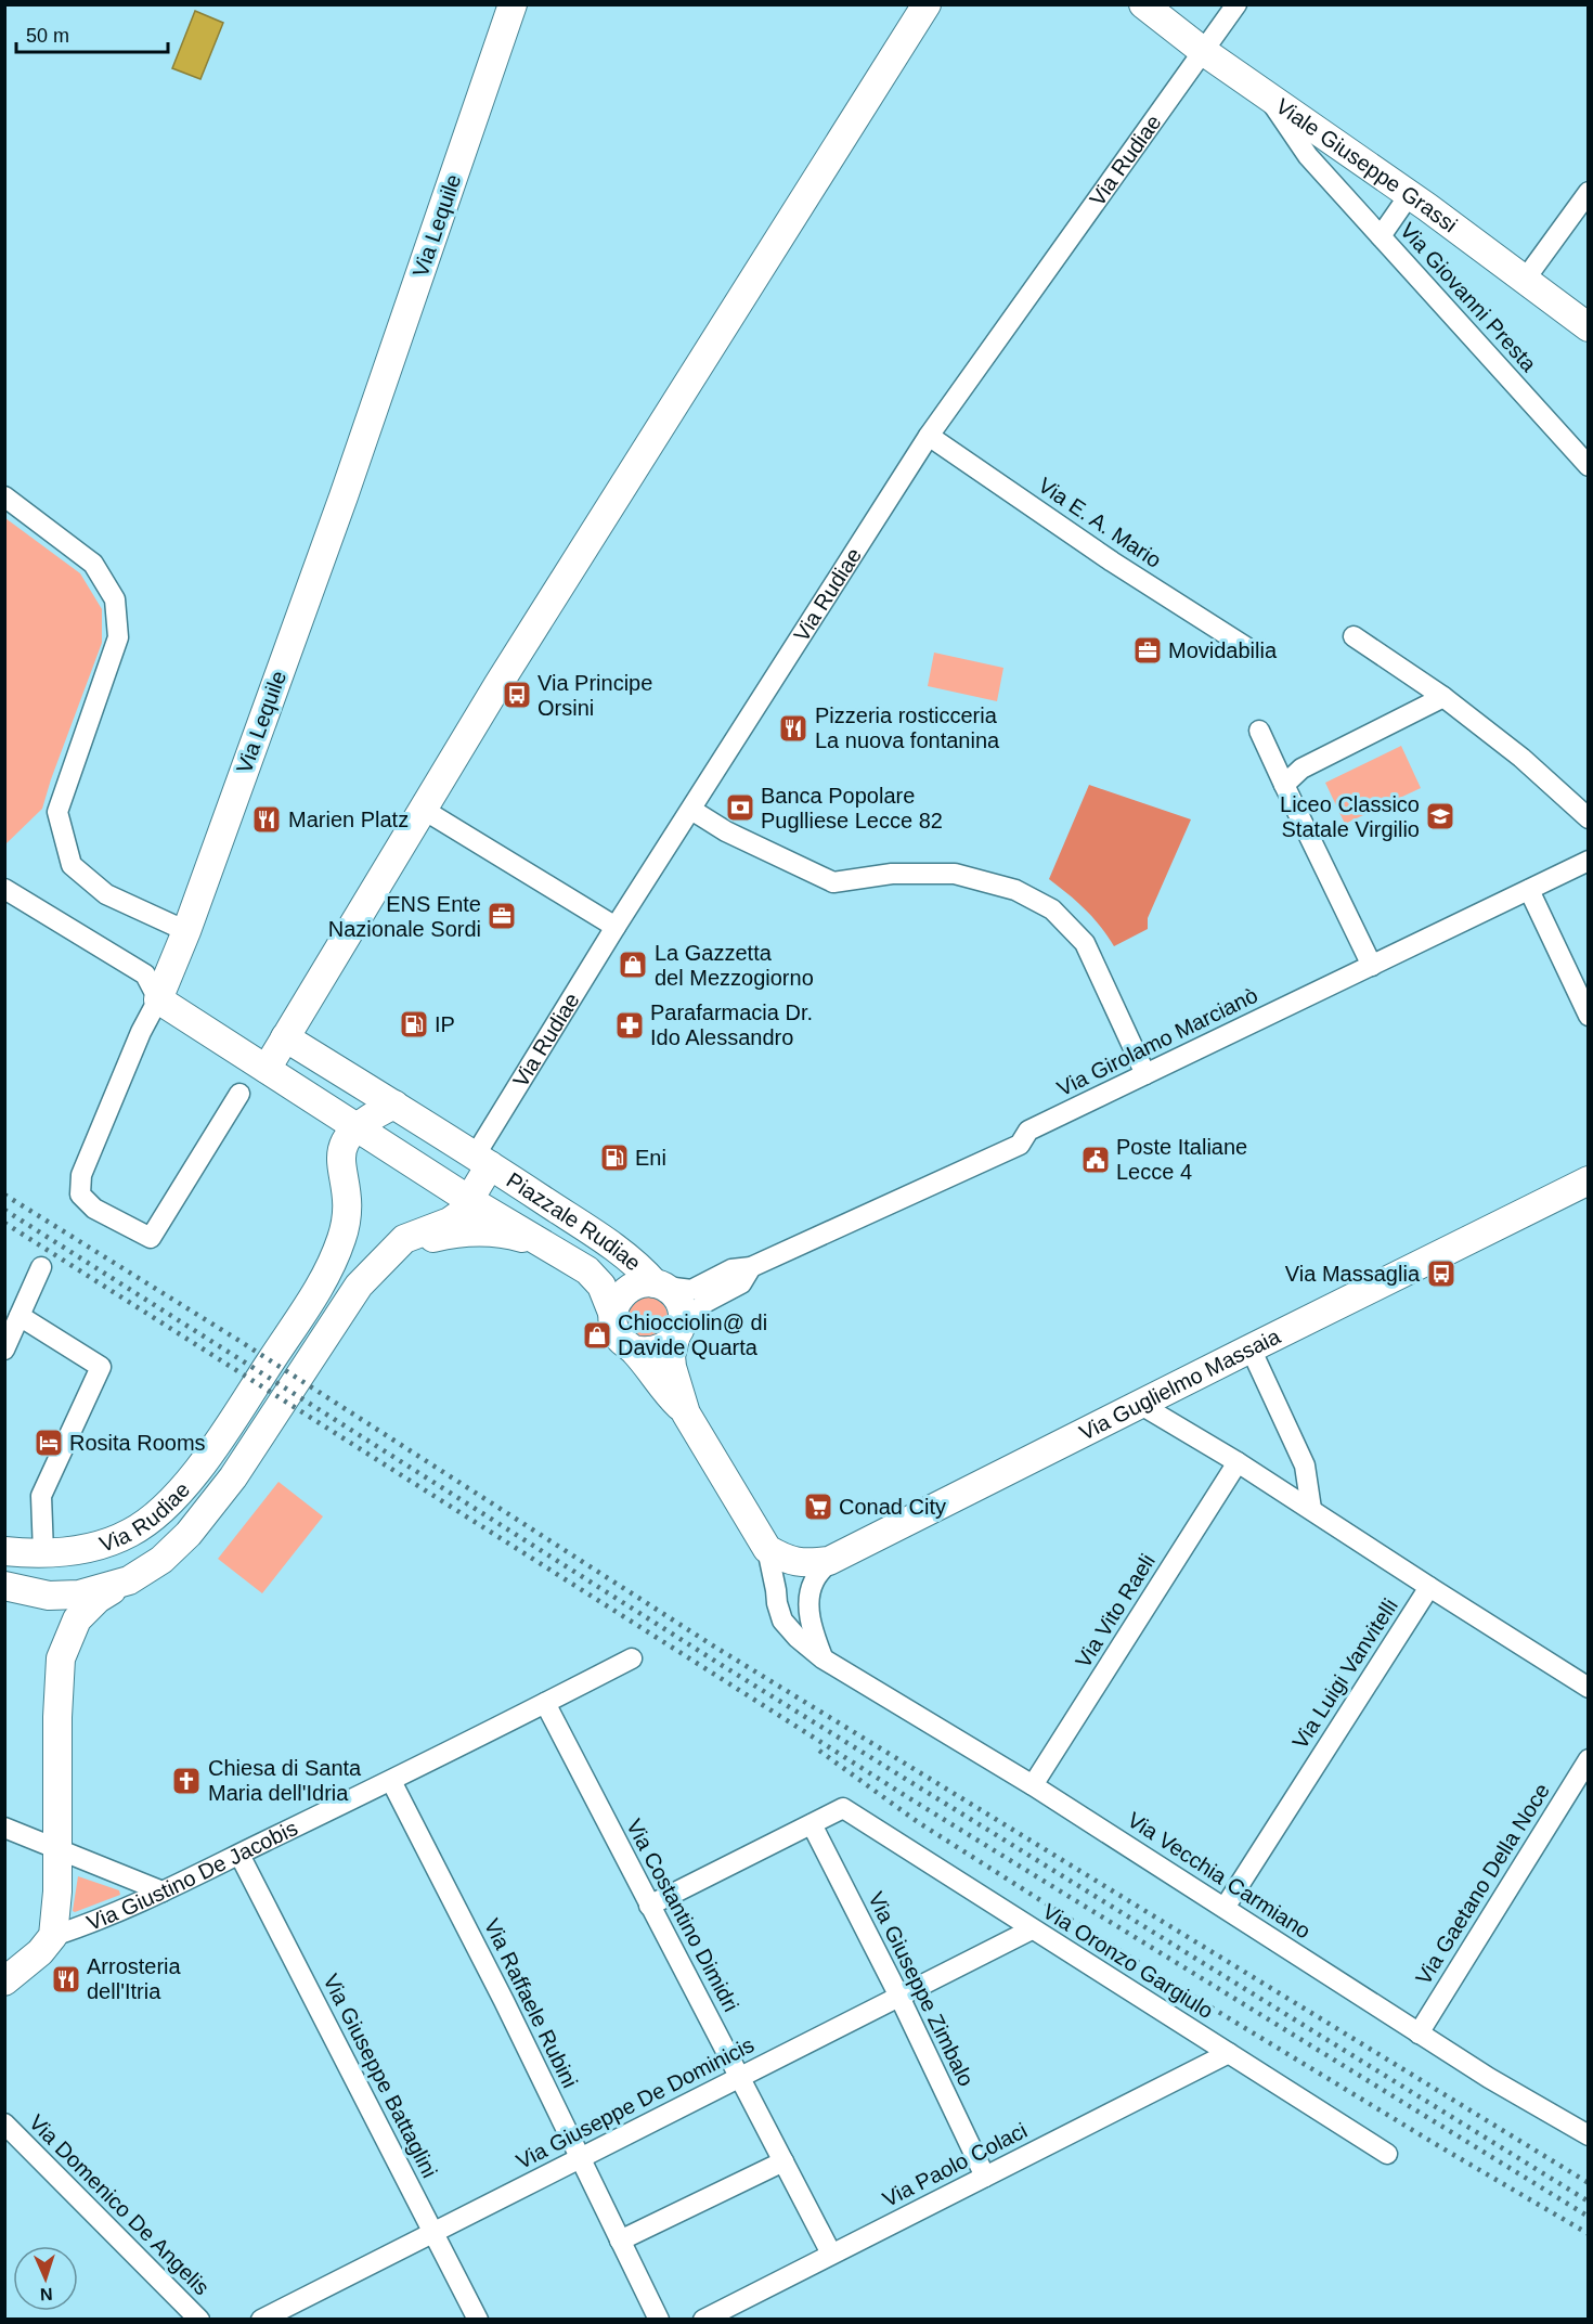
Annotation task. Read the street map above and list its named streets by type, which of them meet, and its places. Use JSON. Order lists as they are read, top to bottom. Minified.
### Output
{"streets":{"main road":["Via Rudiae","Viale Giuseppe Grassi","Via Lequile","Piazzale Rudiae","Via Guglielmo Massaia"],"street":["Via Giovanni Presta","Via E. A. Mario","Via Girolamo Marcianò","Via Vito Raeli","Via Luigi Vanvitelli","Via Giustino De Jacobis","Via Vecchia Carmiano","Via Gaetano Della Noce","Via Costantino Dimidri","Via Oronzo Gargiulo","Via Giuseppe Zimbalo","Via Raffaele Rubini","Via Giuseppe Battaglini","Via Giuseppe De Dominicis","Via Paolo Colaci","Via Domenico De Angelis"]},"crossings":[["Via Rudiae","Viale Giuseppe Grassi"],["Via Rudiae","Via E. A. Mario"],["Via Rudiae","Piazzale Rudiae"],["Viale Giuseppe Grassi","Via Giovanni Presta"],["Via Lequile","Piazzale Rudiae"],["Via Girolamo Marcianò","Piazzale Rudiae"],["Piazzale Rudiae","Via Guglielmo Massaia"],["Piazzale Rudiae","Via Vecchia Carmiano"],["Via Guglielmo Massaia","Via Vecchia Carmiano"],["Via Vito Raeli","Via Vecchia Carmiano"],["Via Luigi Vanvitelli","Via Vecchia Carmiano"],["Via Giustino De Jacobis","Via Costantino Dimidri"],["Via Giustino De Jacobis","Via Raffaele Rubini"],["Via Giustino De Jacobis","Via Giuseppe Battaglini"],["Via Vecchia Carmiano","Via Gaetano Della Noce"],["Via Costantino Dimidri","Via Giuseppe De Dominicis"],["Via Costantino Dimidri","Via Paolo Colaci"],["Via Oronzo Gargiulo","Via Giuseppe Zimbalo"],["Via Oronzo Gargiulo","Via Giuseppe De Dominicis"],["Via Oronzo Gargiulo","Via Paolo Colaci"],["Via Giuseppe Zimbalo","Via Giuseppe De Dominicis"],["Via Giuseppe Zimbalo","Via Paolo Colaci"],["Via Raffaele Rubini","Via Giuseppe De Dominicis"],["Via Giuseppe Battaglini","Via Giuseppe De Dominicis"]],"places":{"office":["Movidabilia","ENS Ente Nazionale Sordi"],"bus stop":["Via Principe Orsini","Via Massaglia"],"restaurant":["Pizzeria rosticceria La nuova fontanina","Marien Platz","Arrosteria dell'Itria"],"bank":["Banca Popolare Puglliese Lecce 82"],"school or university":["Liceo Classico Statale Virgilio"],"shop":["La Gazzetta del Mezzogiorno","Chiocciolin@ di Davide Quarta"],"fuel station":["IP","Eni"],"pharmacy":["Parafarmacia Dr. Ido Alessandro"],"public building":["Poste Italiane Lecce 4"],"hotel":["Rosita Rooms"],"supermarket":["Conad City"],"church":["Chiesa di Santa Maria dell'Idria"]},"scale_bar":"50 m","north":"bottom"}
